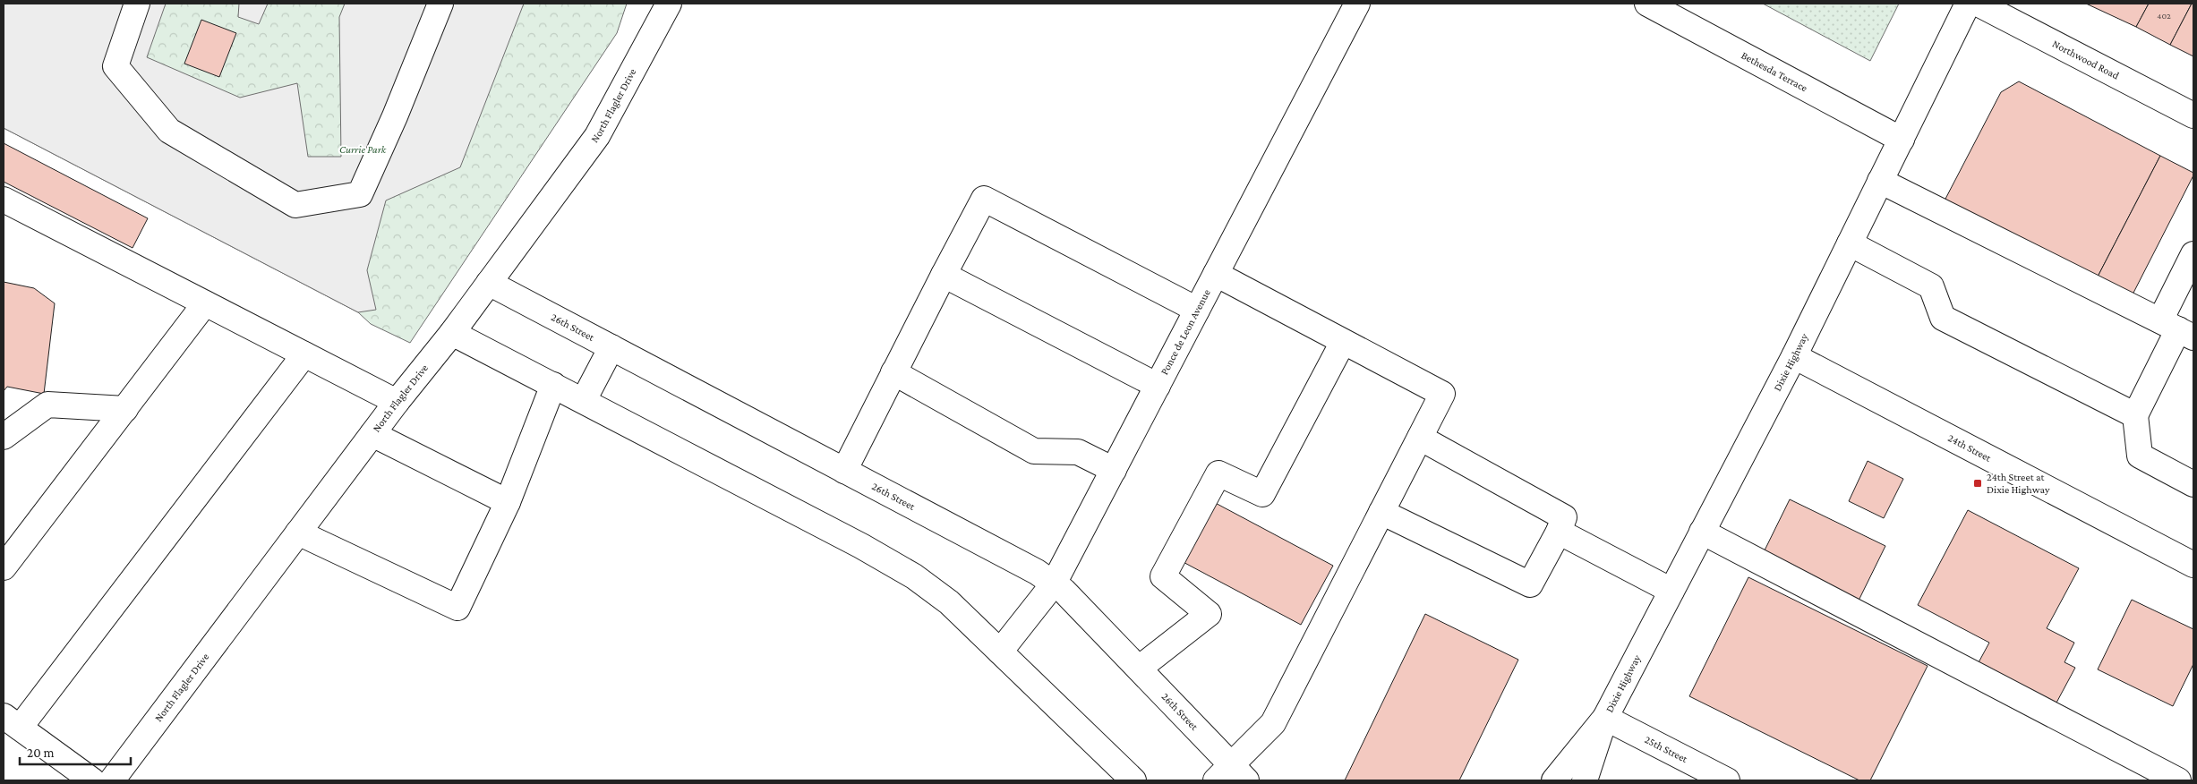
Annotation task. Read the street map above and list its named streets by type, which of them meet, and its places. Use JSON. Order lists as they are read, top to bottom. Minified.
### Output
{"streets":{"street":["Northwood Road","Bethesda Terrace","North Flagler Drive","26th Street","Ponce de Leon Avenue","Dixie Highway","24th Street","25th Street"]},"crossings":[["Bethesda Terrace","Dixie Highway"],["North Flagler Drive","26th Street"],["26th Street","Ponce de Leon Avenue"],["Dixie Highway","24th Street"],["Dixie Highway","25th Street"]],"parks":["Currie Park"],"places":{"transit":["24th Street at Dixie Highway"]},"house_numbers":["402"],"scale_bar":"20 m"}
